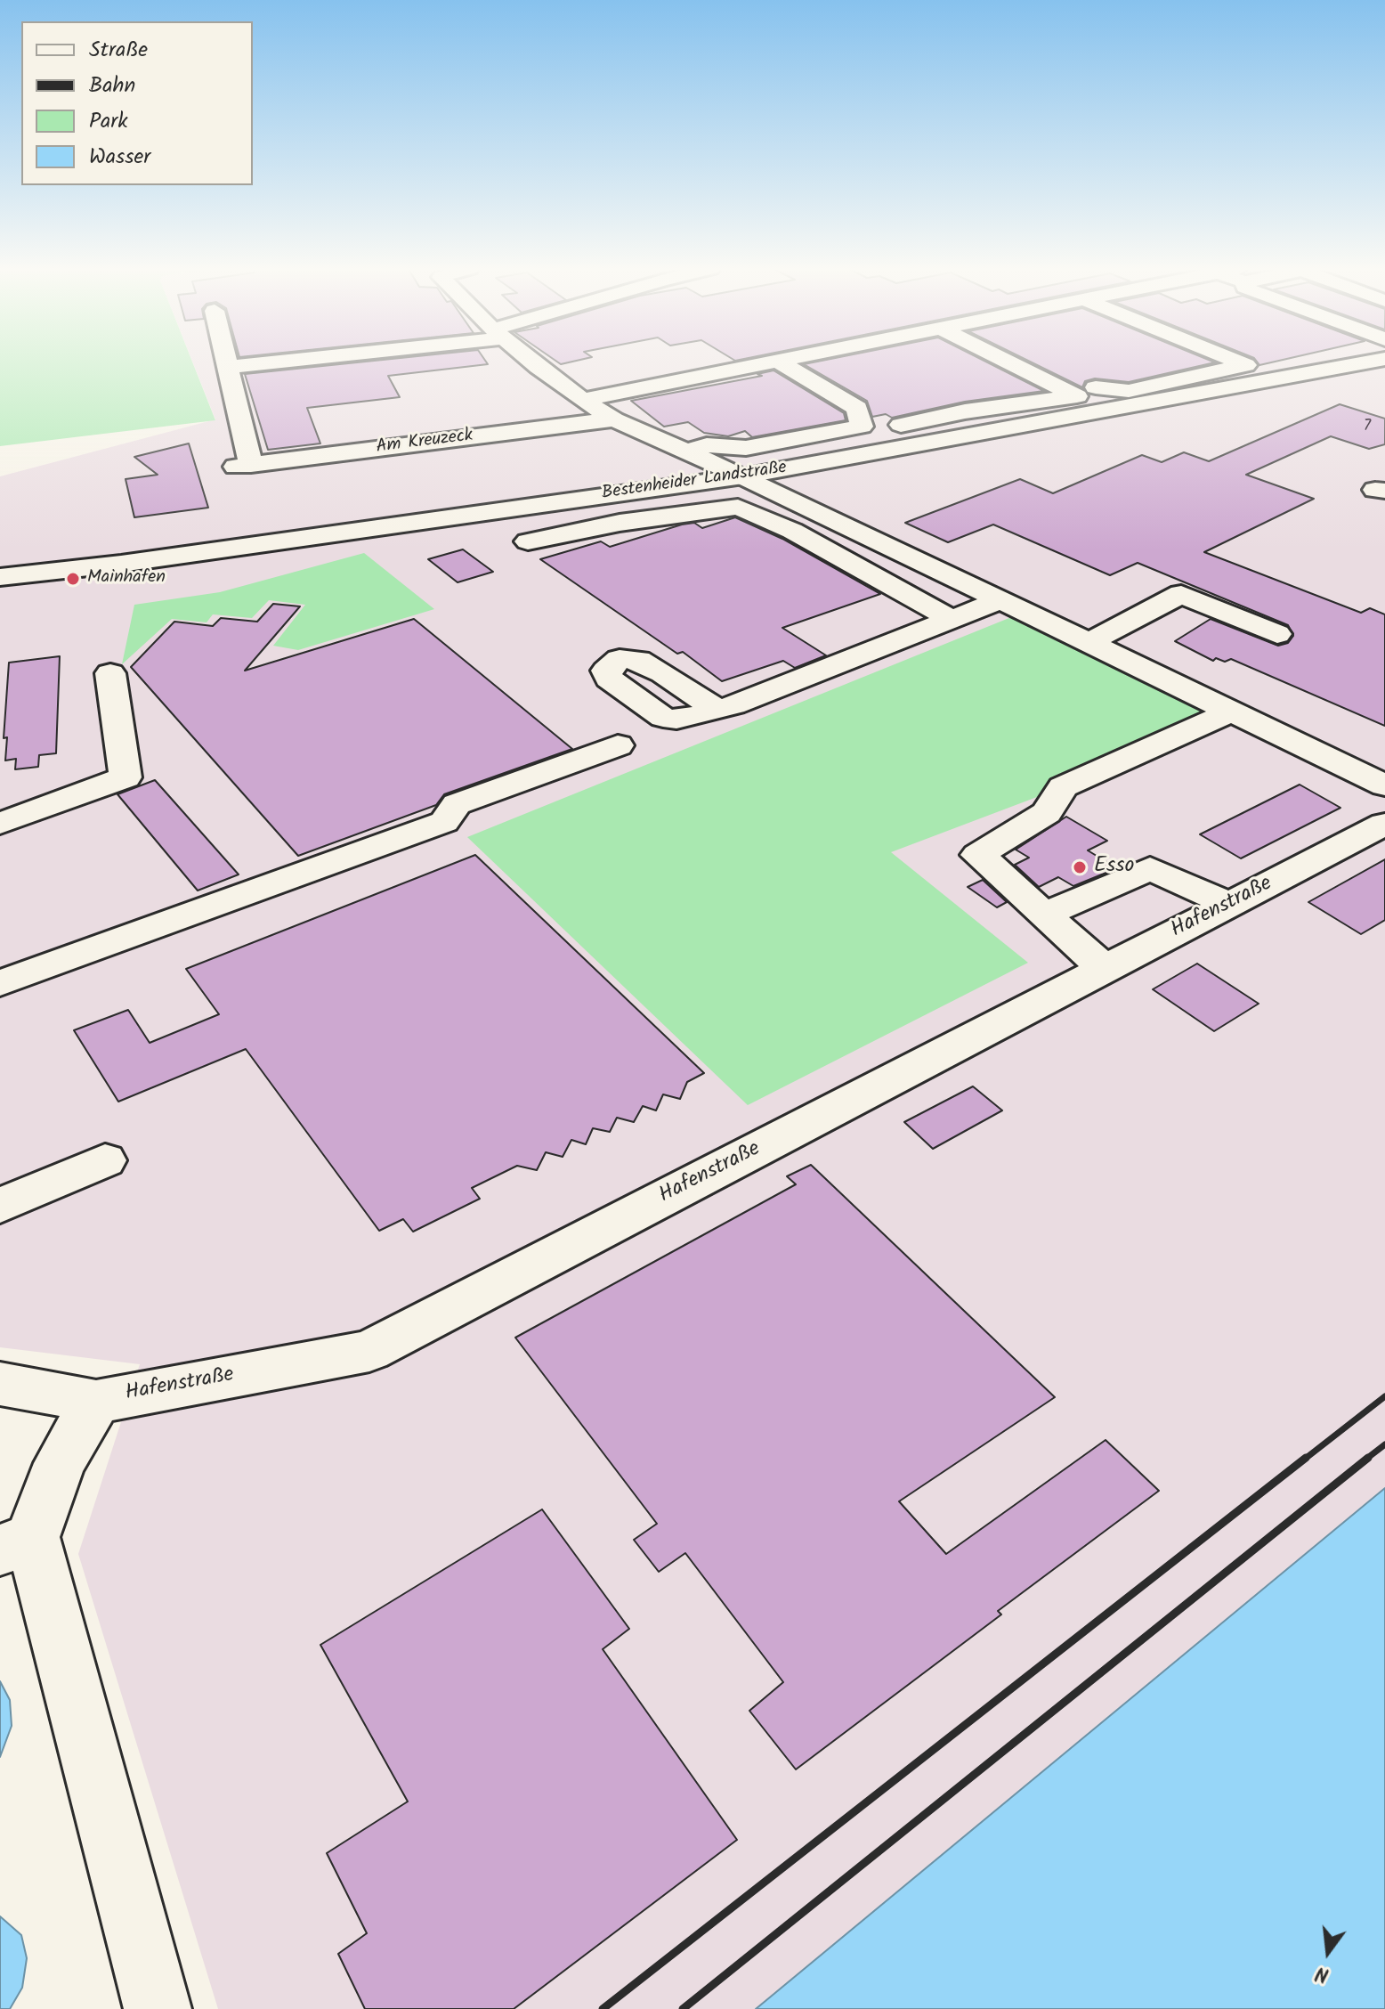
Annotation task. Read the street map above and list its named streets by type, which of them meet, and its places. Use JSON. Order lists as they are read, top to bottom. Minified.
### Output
{"streets":{"street":["Am Kreuzeck","Bestenheider Landstraße","Hafenstraße"]},"places":["Mainhafen","Esso"],"house_numbers":["7"],"legend":["Straße","Bahn","Park","Wasser"],"north":"bottom"}
